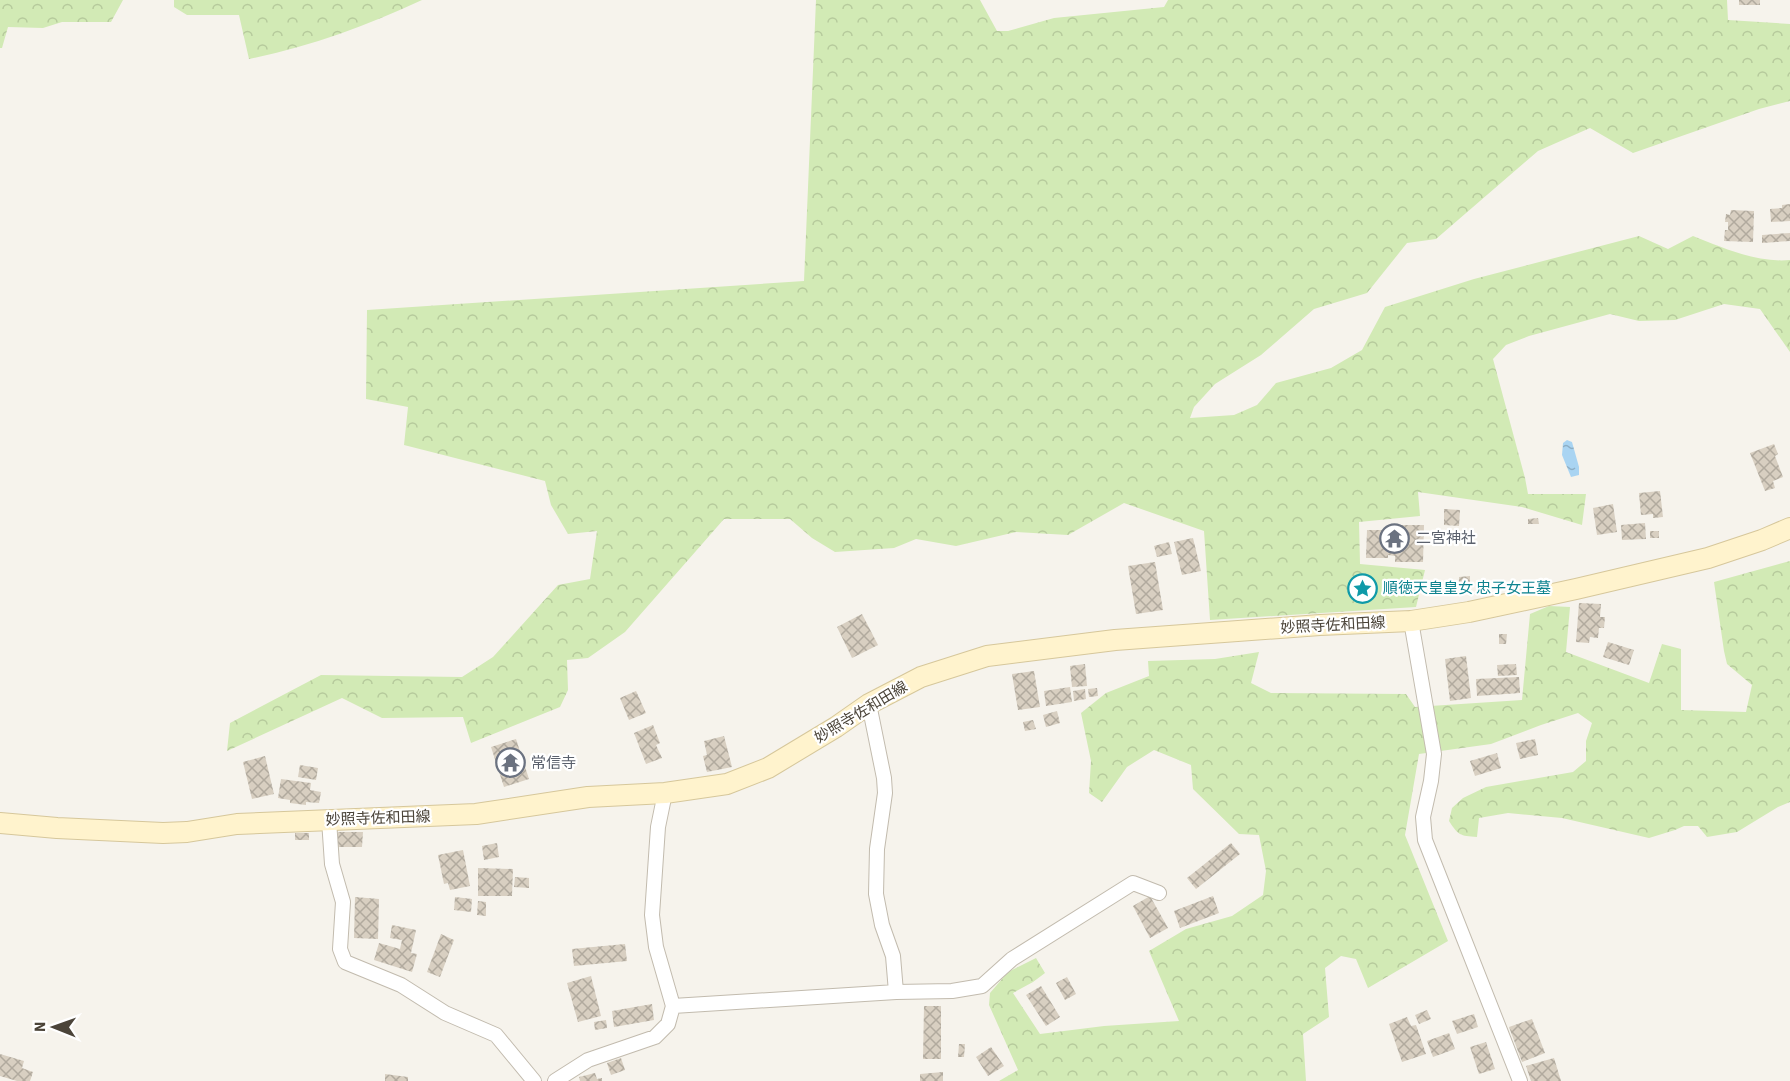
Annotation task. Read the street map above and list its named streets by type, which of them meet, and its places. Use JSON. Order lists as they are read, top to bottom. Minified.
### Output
{"streets":{"main road":["妙照寺佐和田線"]},"places":{"temple":["二宮神社","常信寺"],"place":["順徳天皇皇女 忠子女王墓"]},"north":"left"}
